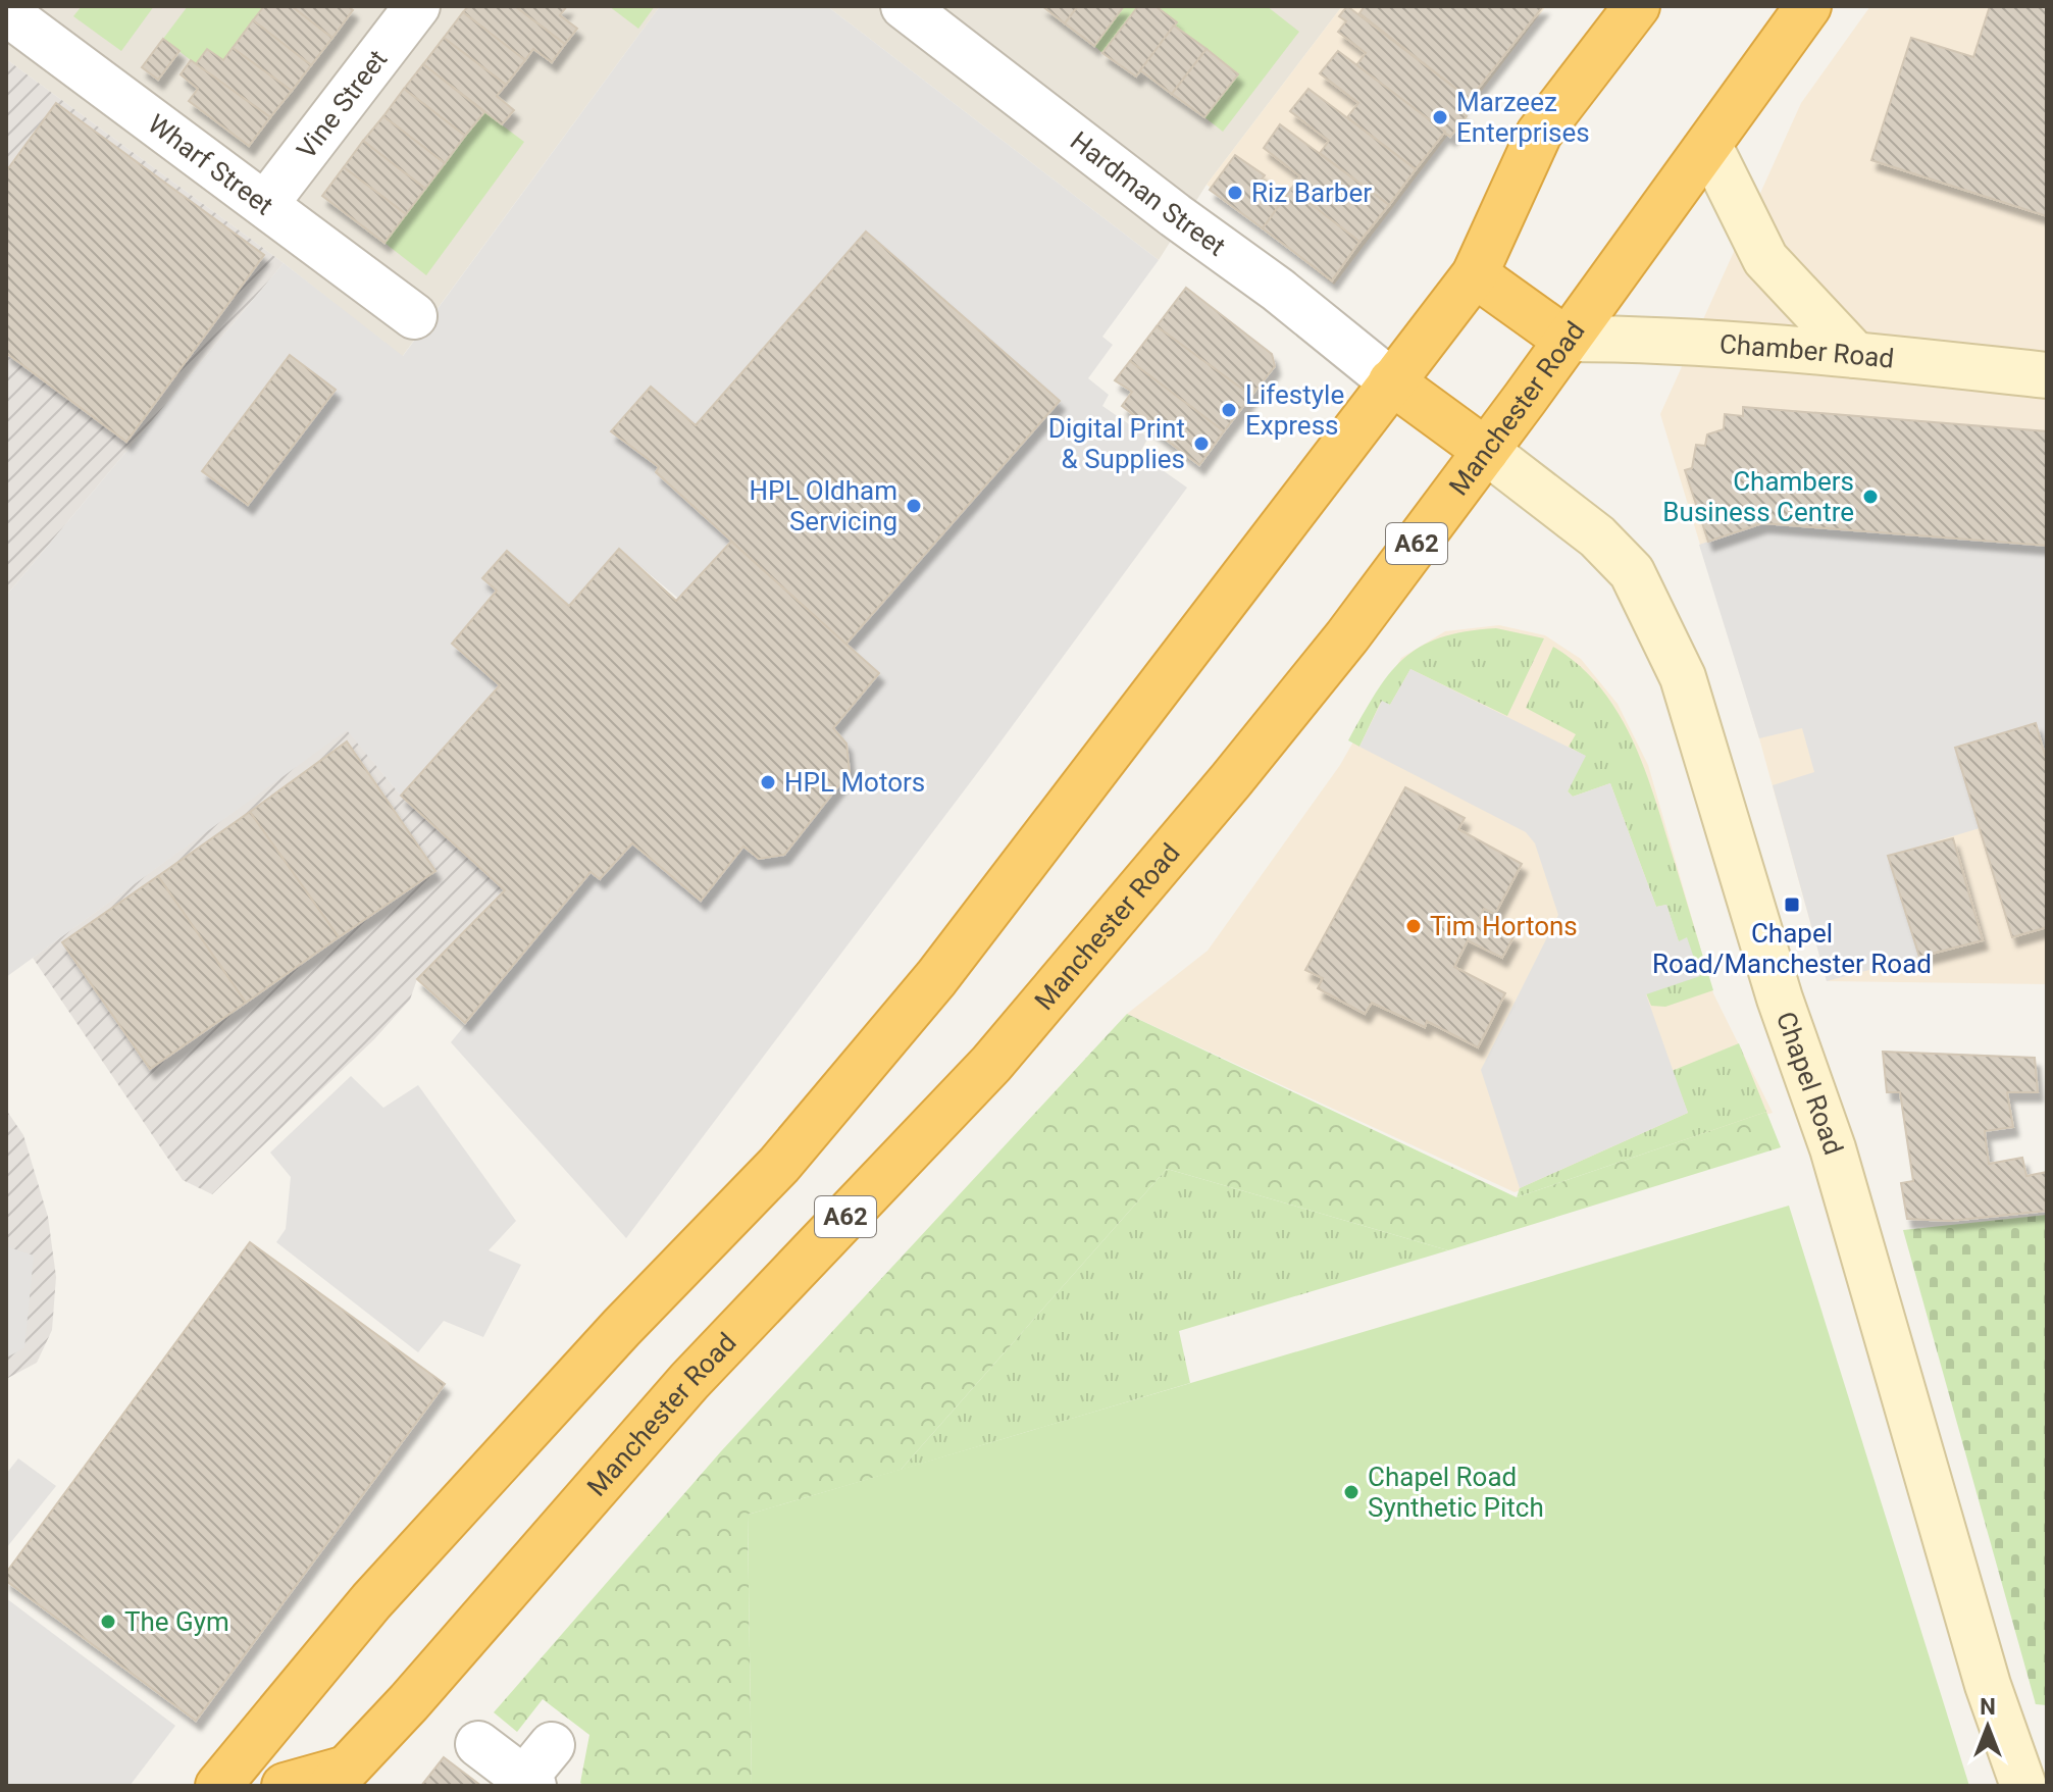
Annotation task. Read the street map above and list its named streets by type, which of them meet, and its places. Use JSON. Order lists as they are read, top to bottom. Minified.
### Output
{"streets":{"highway":["Manchester Road","A62"],"street":["Vine Street","Wharf Street","Hardman Street","Chamber Road","Chapel Road"]},"crossings":[["Vine Street","Wharf Street"],["Chamber Road","Manchester Road"],["Manchester Road","A62"],["Manchester Road","Chapel Road"]],"places":{"other":["Marzeez Enterprises","Riz Barber","Lifestyle Express","Digital Print & Supplies","Chambers Business Centre","HPL Oldham Servicing","HPL Motors","Tim Hortons","Chapel Road Synthetic Pitch","The Gym"],"transit":["Chapel Road/Manchester Road"]},"north":"top"}
